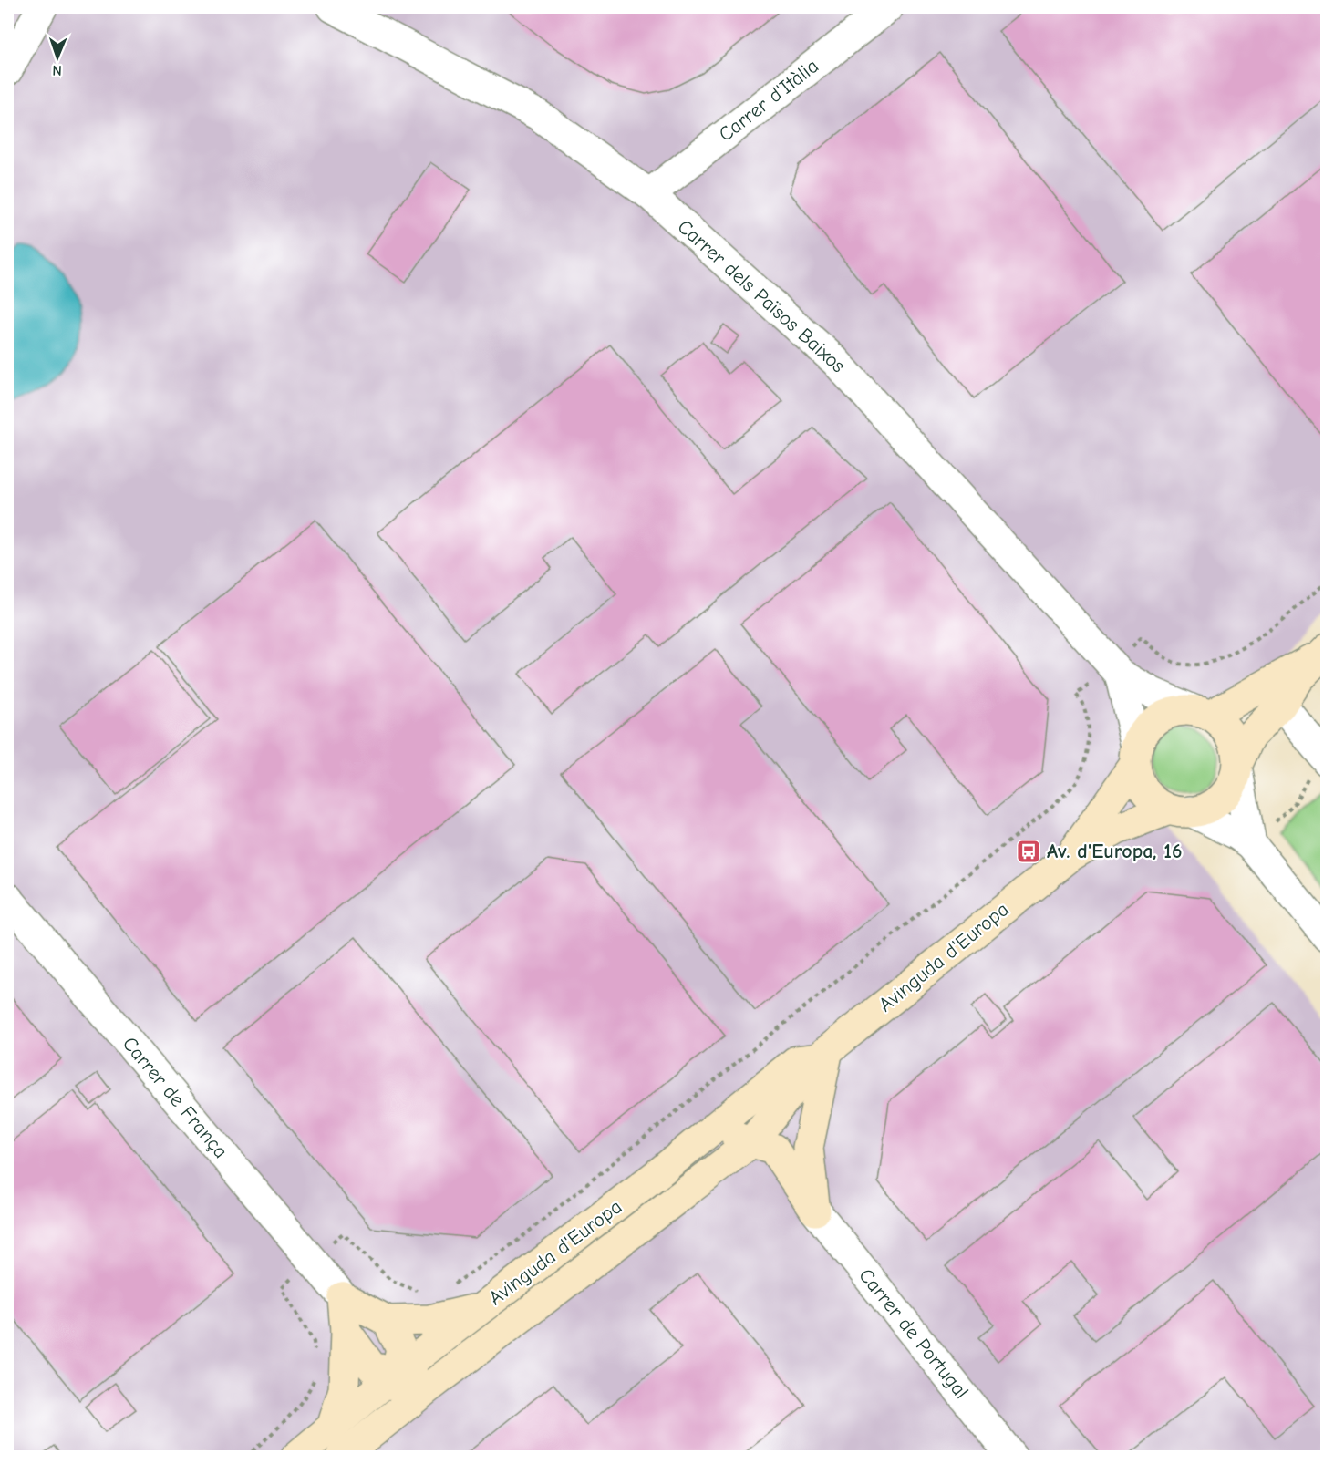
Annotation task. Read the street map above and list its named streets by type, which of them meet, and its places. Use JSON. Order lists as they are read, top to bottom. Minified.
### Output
{"streets":{"street":["Carrer d'Itàlia","Carrer dels Països Baixos","Avinguda d'Europa","Carrer de França","Carrer de Portugal"]},"crossings":[["Carrer d'Itàlia","Carrer dels Països Baixos"],["Carrer dels Països Baixos","Avinguda d'Europa"]],"places":{"bus stop":["Av. d'Europa, 16"]},"north":"bottom"}
